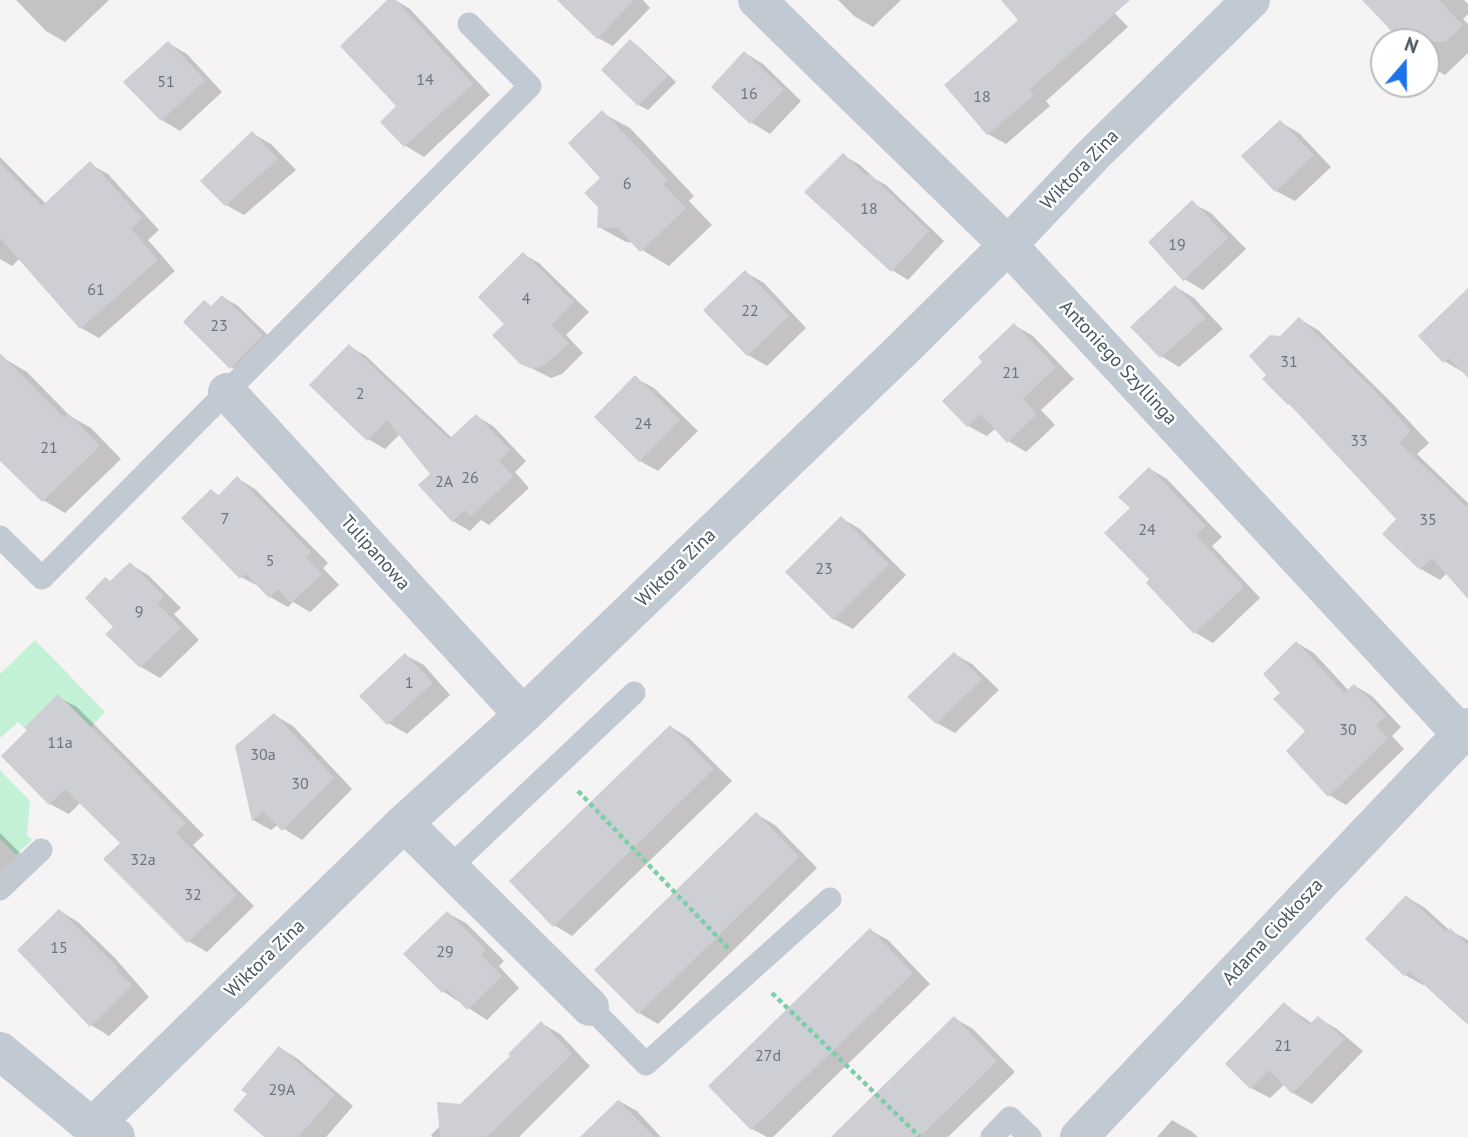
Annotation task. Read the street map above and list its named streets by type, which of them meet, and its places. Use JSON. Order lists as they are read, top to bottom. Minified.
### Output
{"streets":{"street":["Wiktora Zina","Antoniego Szyllinga","Tulipanowa","Adama Ciołkosza"]},"crossings":[["Wiktora Zina","Antoniego Szyllinga"],["Wiktora Zina","Tulipanowa"],["Antoniego Szyllinga","Adama Ciołkosza"]],"house_numbers":["14","51","16","18","6","18","19","61","4","22","23","31","21","2","24","33","21","26","2A","7","35","24","5","23","9","1","30","11a","30a","30","32a","32","15","29","21","27d","29A"],"north":"top"}
